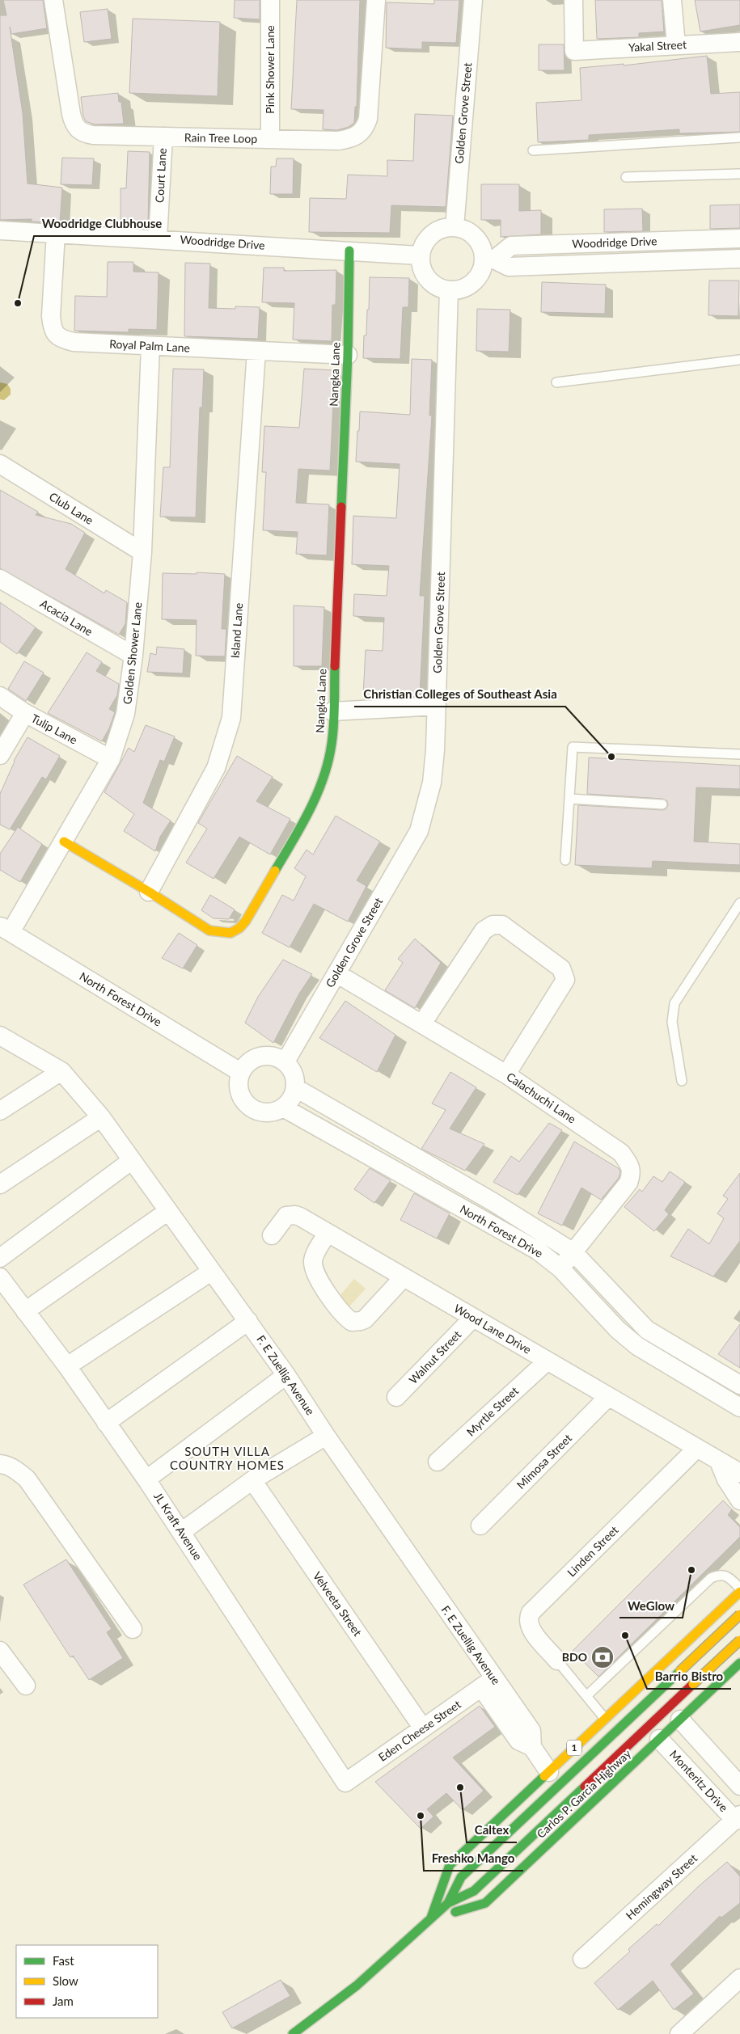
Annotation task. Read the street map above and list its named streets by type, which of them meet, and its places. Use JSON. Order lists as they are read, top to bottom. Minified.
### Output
{"streets":{"main road":["Nangka Lane","1","Carlos P. Garcia Highway"],"street":["Yakal Street","Pink Shower Lane","Golden Grove Street","Rain Tree Loop","Court Lane","Woodridge Drive","Royal Palm Lane","Club Lane","Acacia Lane","Island Lane","Golden Shower Lane","Tulip Lane","North Forest Drive","Calachuchi Lane","Wood Lane Drive","Walnut Street","F. E Zuellig Avenue","Myrtle Street","Mimosa Street","JL Kraft Avenue","Linden Street","Velveeta Street","Eden Cheese Street","Monteritz Drive","Hemingway Street"]},"crossings":[["Pink Shower Lane","Rain Tree Loop"],["Golden Grove Street","Woodridge Drive"],["Golden Grove Street","North Forest Drive"],["Golden Grove Street","Calachuchi Lane"],["Rain Tree Loop","Court Lane"],["Court Lane","Woodridge Drive"],["Woodridge Drive","Royal Palm Lane"],["Woodridge Drive","Nangka Lane"],["Royal Palm Lane","Nangka Lane"],["Royal Palm Lane","Island Lane"],["Royal Palm Lane","Golden Shower Lane"],["Nangka Lane","Island Lane"],["Nangka Lane","Golden Shower Lane"],["Club Lane","Golden Shower Lane"],["Acacia Lane","Golden Shower Lane"],["Golden Shower Lane","Tulip Lane"],["Golden Shower Lane","North Forest Drive"],["North Forest Drive","Calachuchi Lane"],["Wood Lane Drive","Walnut Street"],["Wood Lane Drive","Myrtle Street"],["Wood Lane Drive","Mimosa Street"],["Wood Lane Drive","Linden Street"],["F. E Zuellig Avenue","Eden Cheese Street"],["F. E Zuellig Avenue","Carlos P. Garcia Highway"],["JL Kraft Avenue","Eden Cheese Street"],["Velveeta Street","Eden Cheese Street"],["Monteritz Drive","Carlos P. Garcia Highway"],["Monteritz Drive","Hemingway Street"]],"districts":["SOUTH VILLA COUNTRY HOMES"],"places":{"other":["Woodridge Clubhouse","Christian Colleges of Southeast Asia","WeGlow","Barrio Bistro","Caltex","Freshko Mango"],"bank":["BDO"]},"legend":["Fast","Slow","Jam"]}
